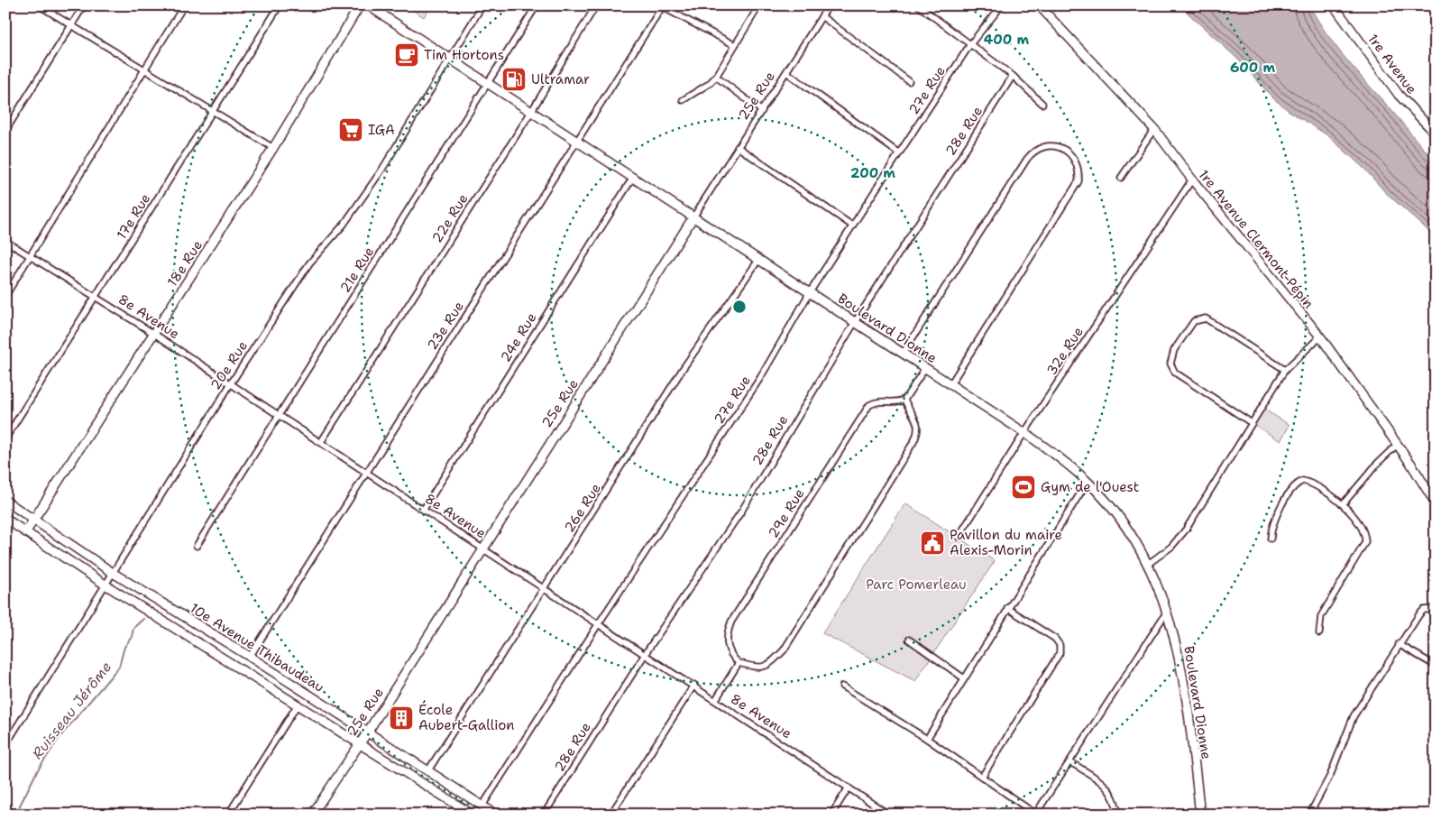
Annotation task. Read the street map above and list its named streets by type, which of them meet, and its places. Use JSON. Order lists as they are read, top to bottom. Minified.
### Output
{"streets":{"street":["1re Avenue","27e Rue","25e Rue","28e Rue","17e Rue","22e Rue","1re Avenue Clermont-Pépin","18e Rue","21e Rue","8e Avenue","23e Rue","Boulevard Dionne","24e Rue","32e Rue","20e Rue","26e Rue","29e Rue","10e Avenue Thibaudeau"]},"crossings":[["27e Rue","8e Avenue"],["27e Rue","Boulevard Dionne"],["27e Rue","10e Avenue Thibaudeau"],["25e Rue","8e Avenue"],["25e Rue","Boulevard Dionne"],["25e Rue","10e Avenue Thibaudeau"],["28e Rue","8e Avenue"],["28e Rue","Boulevard Dionne"],["17e Rue","8e Avenue"],["22e Rue","8e Avenue"],["22e Rue","Boulevard Dionne"],["1re Avenue Clermont-Pépin","32e Rue"],["18e Rue","8e Avenue"],["18e Rue","10e Avenue Thibaudeau"],["21e Rue","8e Avenue"],["21e Rue","Boulevard Dionne"],["8e Avenue","23e Rue"],["8e Avenue","24e Rue"],["8e Avenue","20e Rue"],["8e Avenue","26e Rue"],["23e Rue","Boulevard Dionne"],["23e Rue","10e Avenue Thibaudeau"],["Boulevard Dionne","24e Rue"],["Boulevard Dionne","32e Rue"],["Boulevard Dionne","20e Rue"],["Boulevard Dionne","26e Rue"],["20e Rue","10e Avenue Thibaudeau"],["26e Rue","10e Avenue Thibaudeau"]],"water":["Ruisseau Jérôme"],"parks":["Parc Pomerleau"],"places":{"cafe":["Tim Hortons"],"fuel station":["Ultramar"],"supermarket":["IGA"],"sports":["Gym de l'Ouest"],"public building":["Pavillon du maire Alexis-Morin"],"building":["École Aubert-Gallion"]},"rings":["400 m","600 m","200 m"]}
